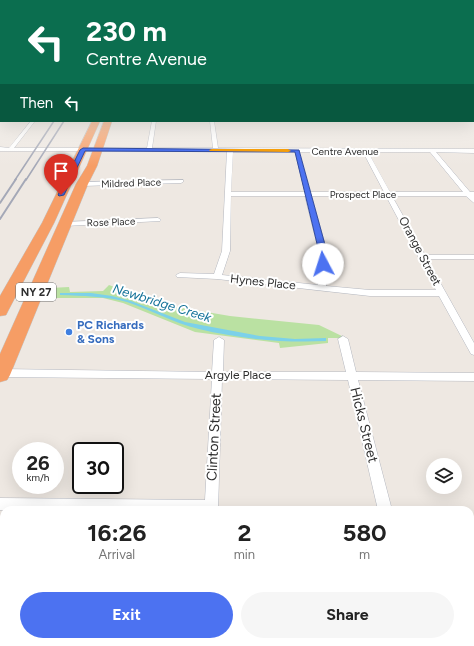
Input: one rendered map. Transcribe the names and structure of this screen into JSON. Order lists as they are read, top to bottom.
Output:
{
  "streets": {
    "highway": ["NY 27"],
    "street": [
      "Centre Avenue",
      "Mildred Place",
      "Prospect Place",
      "Rose Place",
      "Orange Street",
      "Hynes Place",
      "Argyle Place",
      "Hicks Street",
      "Clinton Street"
    ]
  },
  "crossings": [
    ["Centre Avenue", "Orange Street"],
    ["Centre Avenue", "NY 27"],
    ["Mildred Place", "NY 27"],
    ["Prospect Place", "Orange Street"],
    ["Rose Place", "NY 27"],
    ["Orange Street", "Hynes Place"],
    ["NY 27", "Argyle Place"],
    ["Argyle Place", "Hicks Street"],
    ["Argyle Place", "Clinton Street"]
  ],
  "water": ["Newbridge Creek"],
  "places": ["PC Richards & Sons"],
  "page": {
    "turn": ["230 m", "Centre Avenue"],
    "then": "Then",
    "speed": "26 km/h",
    "limit": "30",
    "eta": [
      "16:26",
      "Arrival",
      "2",
      "min",
      "580",
      "m"
    ],
    "buttons": ["Exit", "Share"]
  }
}
